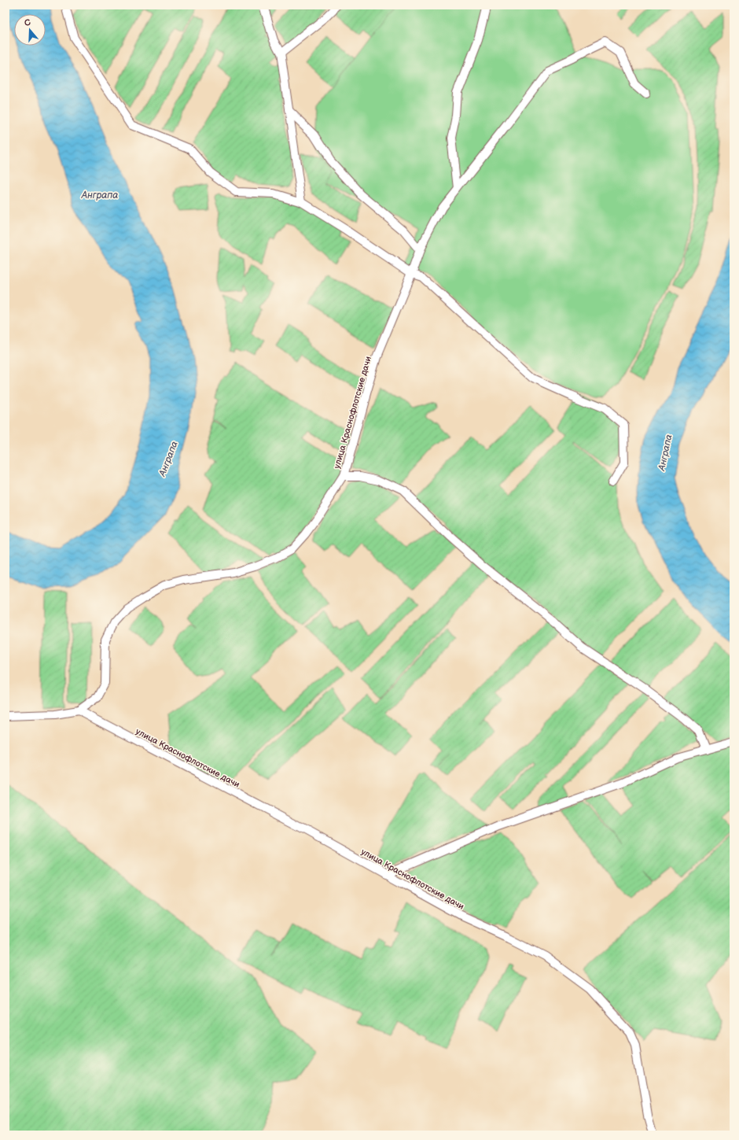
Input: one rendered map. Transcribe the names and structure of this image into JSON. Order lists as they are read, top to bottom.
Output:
{
  "streets": {
    "street": ["улица Краснофлотские дачи"]
  },
  "water": ["Анграпа"],
  "north": "top"
}
